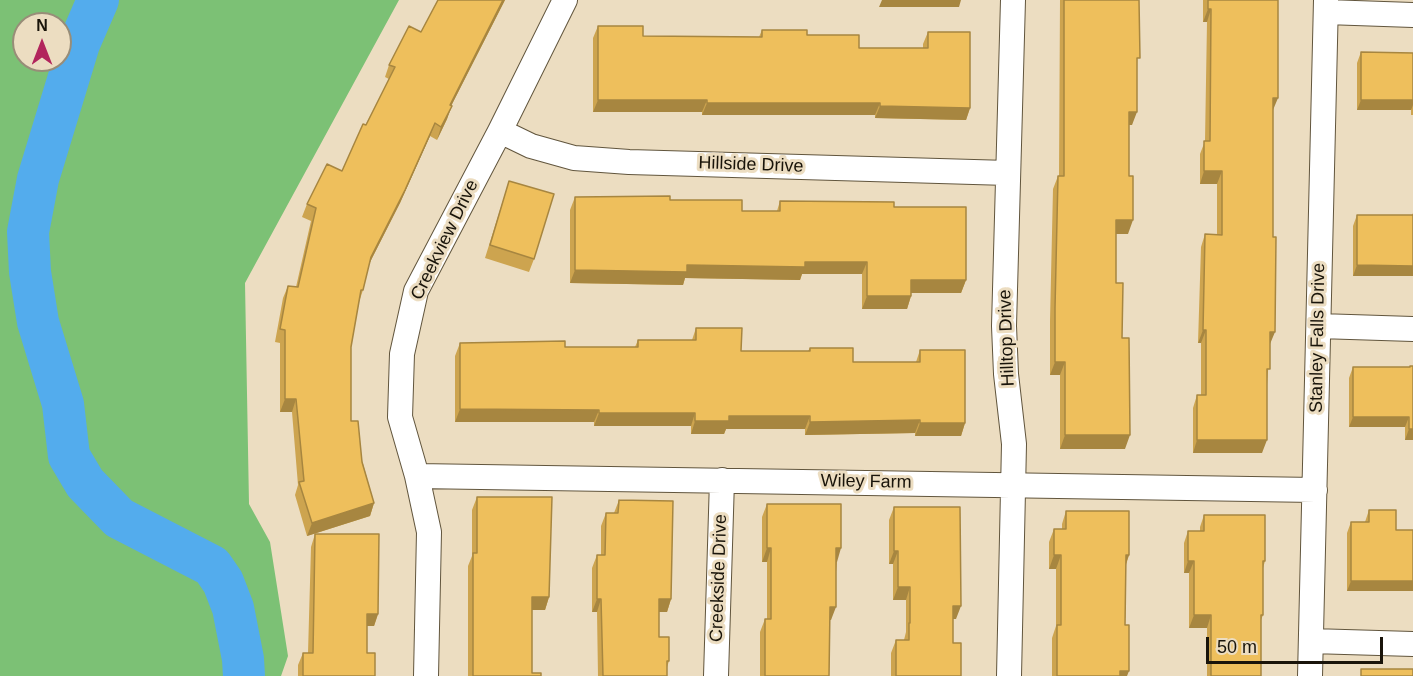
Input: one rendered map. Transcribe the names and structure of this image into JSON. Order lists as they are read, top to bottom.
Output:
{
  "streets": {
    "street": [
      "Hillside Drive",
      "Creekview Drive",
      "Hilltop Drive",
      "Stanley Falls Drive",
      "Wiley Farm",
      "Creekside Drive"
    ]
  },
  "crossings": [
    ["Hillside Drive", "Creekview Drive"],
    ["Hillside Drive", "Hilltop Drive"],
    ["Creekview Drive", "Wiley Farm"],
    ["Hilltop Drive", "Wiley Farm"],
    ["Stanley Falls Drive", "Wiley Farm"],
    ["Wiley Farm", "Creekside Drive"]
  ],
  "scale_bar": "50 m",
  "north": "top"
}
